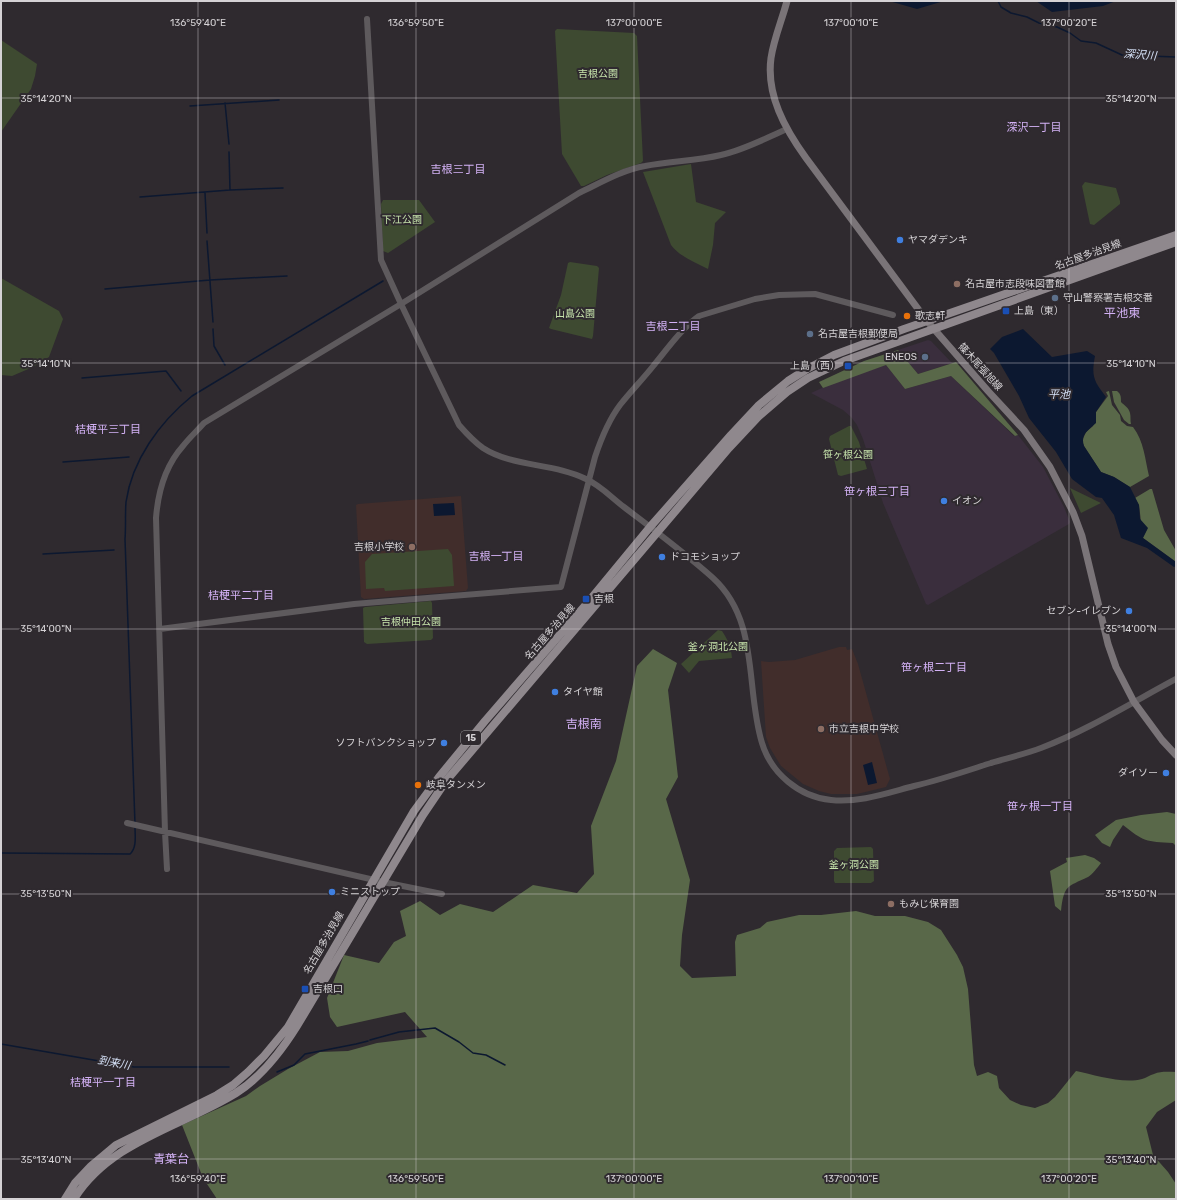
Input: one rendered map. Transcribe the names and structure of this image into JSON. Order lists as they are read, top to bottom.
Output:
{
  "streets": {
    "main road": ["名古屋多治見線", "篠木尾張旭線", "15"]
  },
  "crossings": [
    ["名古屋多治見線", "篠木尾張旭線"]
  ],
  "districts": [
    "深沢一丁目",
    "吉根三丁目",
    "平池東",
    "吉根二丁目",
    "桔梗平三丁目",
    "笹ヶ根三丁目",
    "吉根一丁目",
    "桔梗平二丁目",
    "笹ヶ根二丁目",
    "吉根南",
    "笹ヶ根一丁目",
    "桔梗平一丁目",
    "青葉台"
  ],
  "water": ["深沢川", "平池", "到来川"],
  "parks": [
    "吉根公園",
    "下江公園",
    "山島公園",
    "笹ヶ根公園",
    "吉根仲田公園",
    "釜ヶ洞北公園",
    "釜ヶ洞公園"
  ],
  "places": {
    "other": [
      "ヤマダデンキ",
      "名古屋市志段味図書館",
      "守山警察署吉根交番",
      "歌志軒",
      "名古屋吉根郵便局",
      "ENEOS",
      "イオン",
      "吉根小学校",
      "ドコモショップ",
      "セブン-イレブン",
      "タイヤ館",
      "市立吉根中学校",
      "ソフトバンクショップ",
      "ダイソー",
      "岐阜タンメン",
      "ミニストップ",
      "もみじ保育園"
    ],
    "transit": [
      "上島（東）",
      "上島（西）",
      "吉根",
      "吉根口"
    ]
  },
  "coordinates": [
    "136°59'40\"E",
    "136°59'50\"E",
    "137°00'00\"E",
    "137°00'10\"E",
    "137°00'20\"E",
    "35°14'20\"N",
    "35°14'10\"N",
    "35°14'00\"N",
    "35°13'50\"N",
    "35°13'40\"N"
  ]
}
